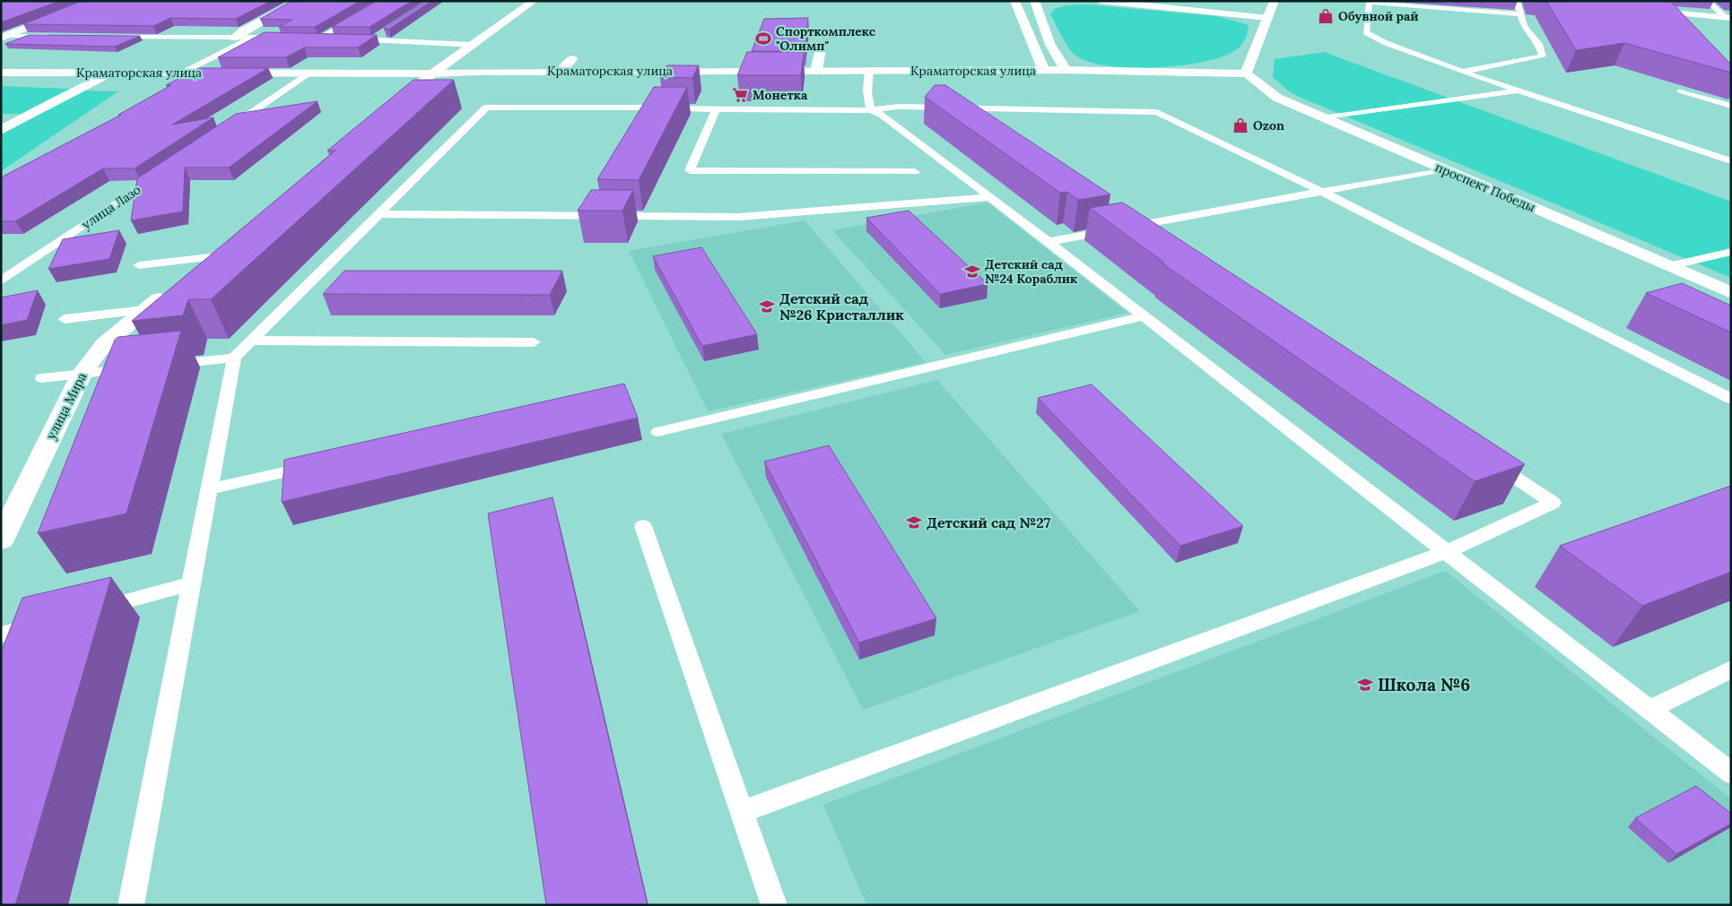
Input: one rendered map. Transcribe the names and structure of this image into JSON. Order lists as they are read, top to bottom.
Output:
{
  "streets": {
    "street": ["Краматорская улица", "проспект Победы", "улица Мира"],
    "lane": ["улица Лазо"]
  },
  "crossings": [
    ["Краматорская улица", "проспект Победы"]
  ],
  "places": {
    "shop": ["Обувной рай", "Ozon"],
    "sports": ["Спорткомплекс \"Олимп\""],
    "supermarket": ["Монетка"],
    "school or university": [
      "Детский сад №24 Кораблик",
      "Детский сад №26 Кристаллик",
      "Детский сад №27",
      "Школа №6"
    ]
  }
}
